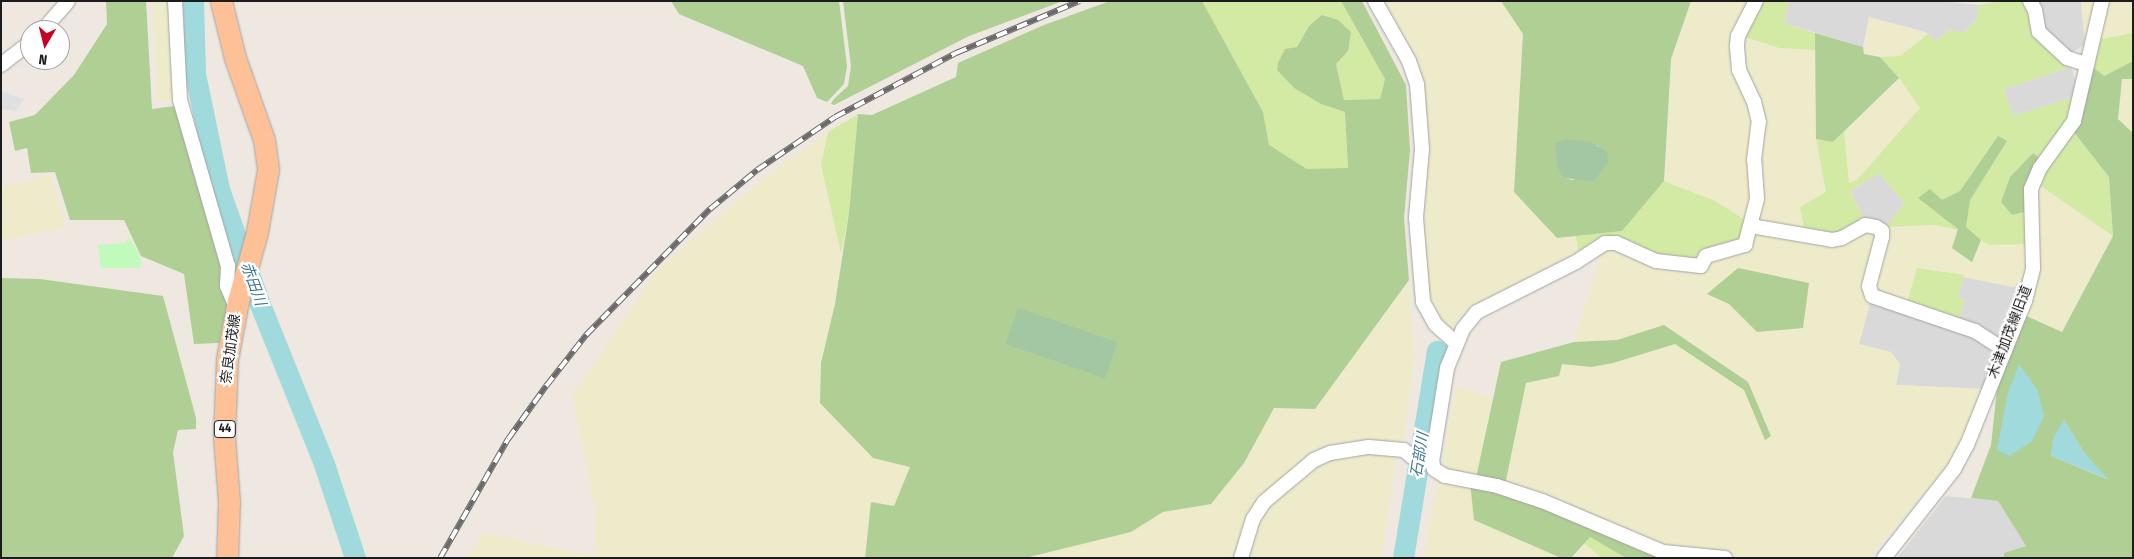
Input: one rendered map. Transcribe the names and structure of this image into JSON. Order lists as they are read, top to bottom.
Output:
{
  "streets": {
    "main road": ["奈良加茂線", "44"],
    "street": ["木津加茂線旧道"]
  },
  "water": ["赤田川", "石部川"],
  "north": "bottom"
}
